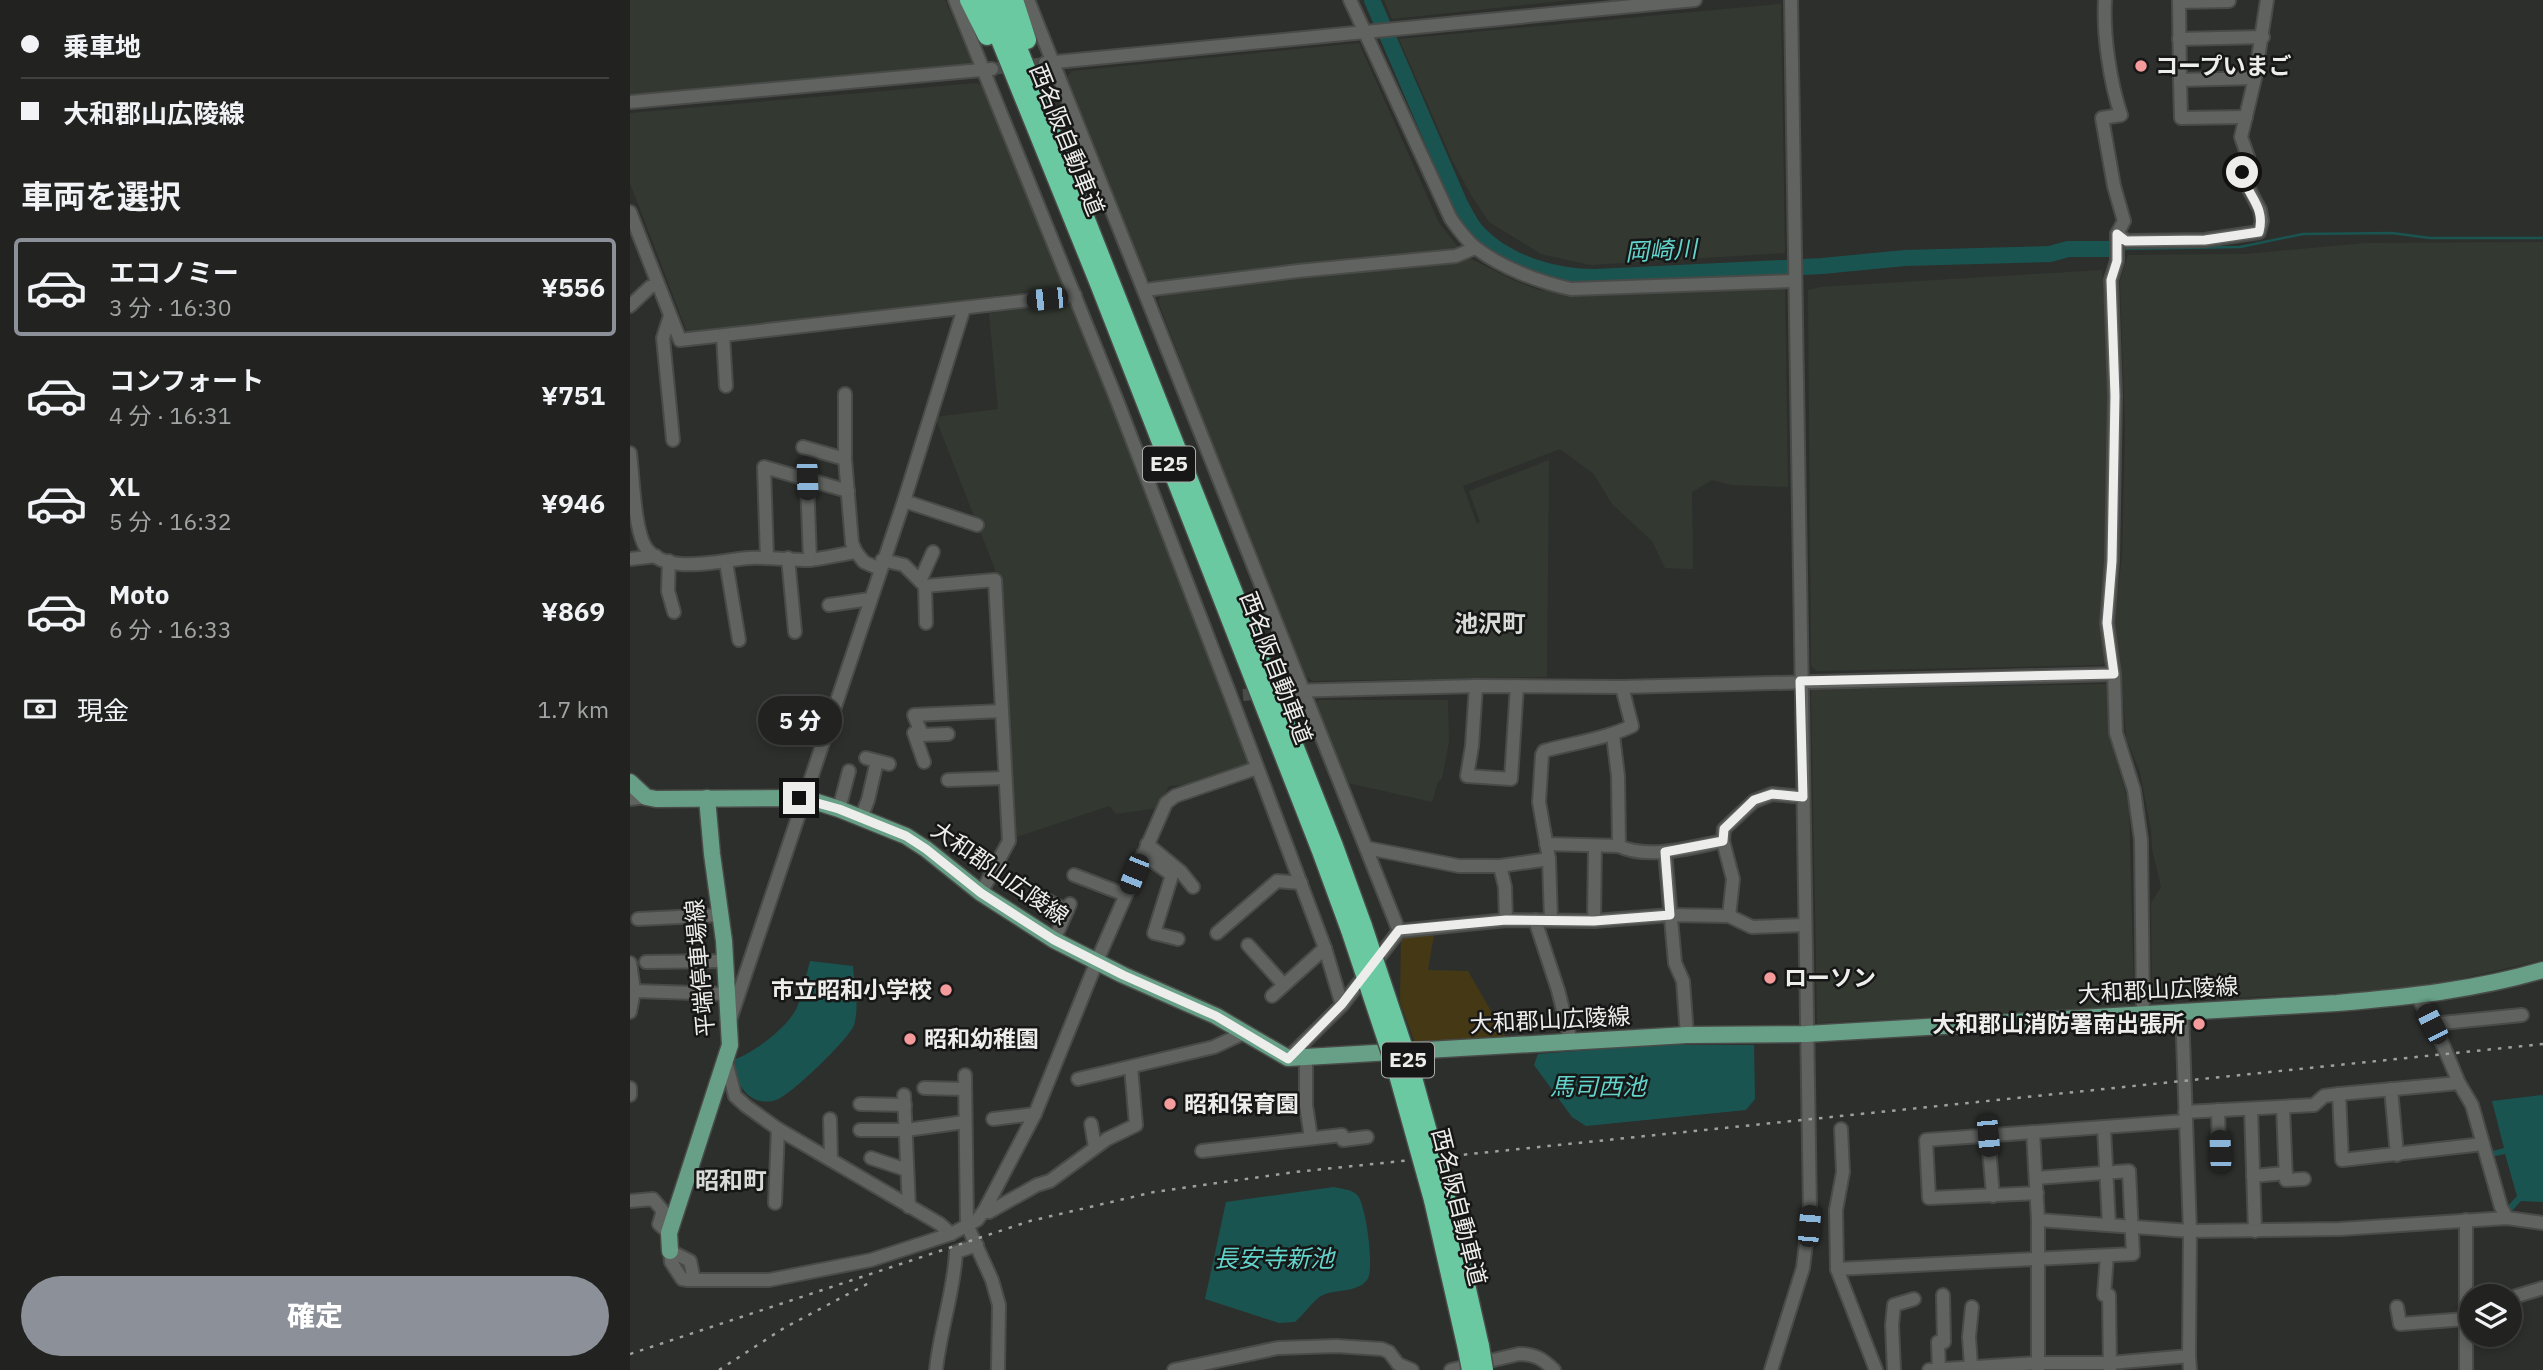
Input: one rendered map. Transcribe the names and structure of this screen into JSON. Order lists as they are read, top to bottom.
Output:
{
  "streets": {
    "highway": ["西名阪自動車道", "E25"],
    "main road": ["大和郡山広陵線", "平端停車場線"]
  },
  "crossings": [
    ["大和郡山広陵線", "平端停車場線"]
  ],
  "districts": ["池沢町", "昭和町"],
  "water": ["岡崎川", "馬司西池", "長安寺新池"],
  "places": [
    "コープいまご",
    "ローソン",
    "市立昭和小学校",
    "大和郡山消防署南出張所",
    "昭和幼稚園",
    "昭和保育園"
  ],
  "page": {
    "banner": ["乗車地", "大和郡山広陵線"],
    "heading": "車両を選択",
    "list": [
      {
        "name": "エコノミー",
        "note": "3 分 · 16:30",
        "value": "¥556"
      },
      {
        "name": "コンフォート",
        "note": "4 分 · 16:31",
        "value": "¥751"
      },
      {
        "name": "XL",
        "note": "5 分 · 16:32",
        "value": "¥946"
      },
      {
        "name": "Moto",
        "note": "6 分 · 16:33",
        "value": "¥869"
      }
    ],
    "pay": ["現金", "1.7 km"],
    "bubble": "5 分",
    "buttons": "確定"
  }
}
